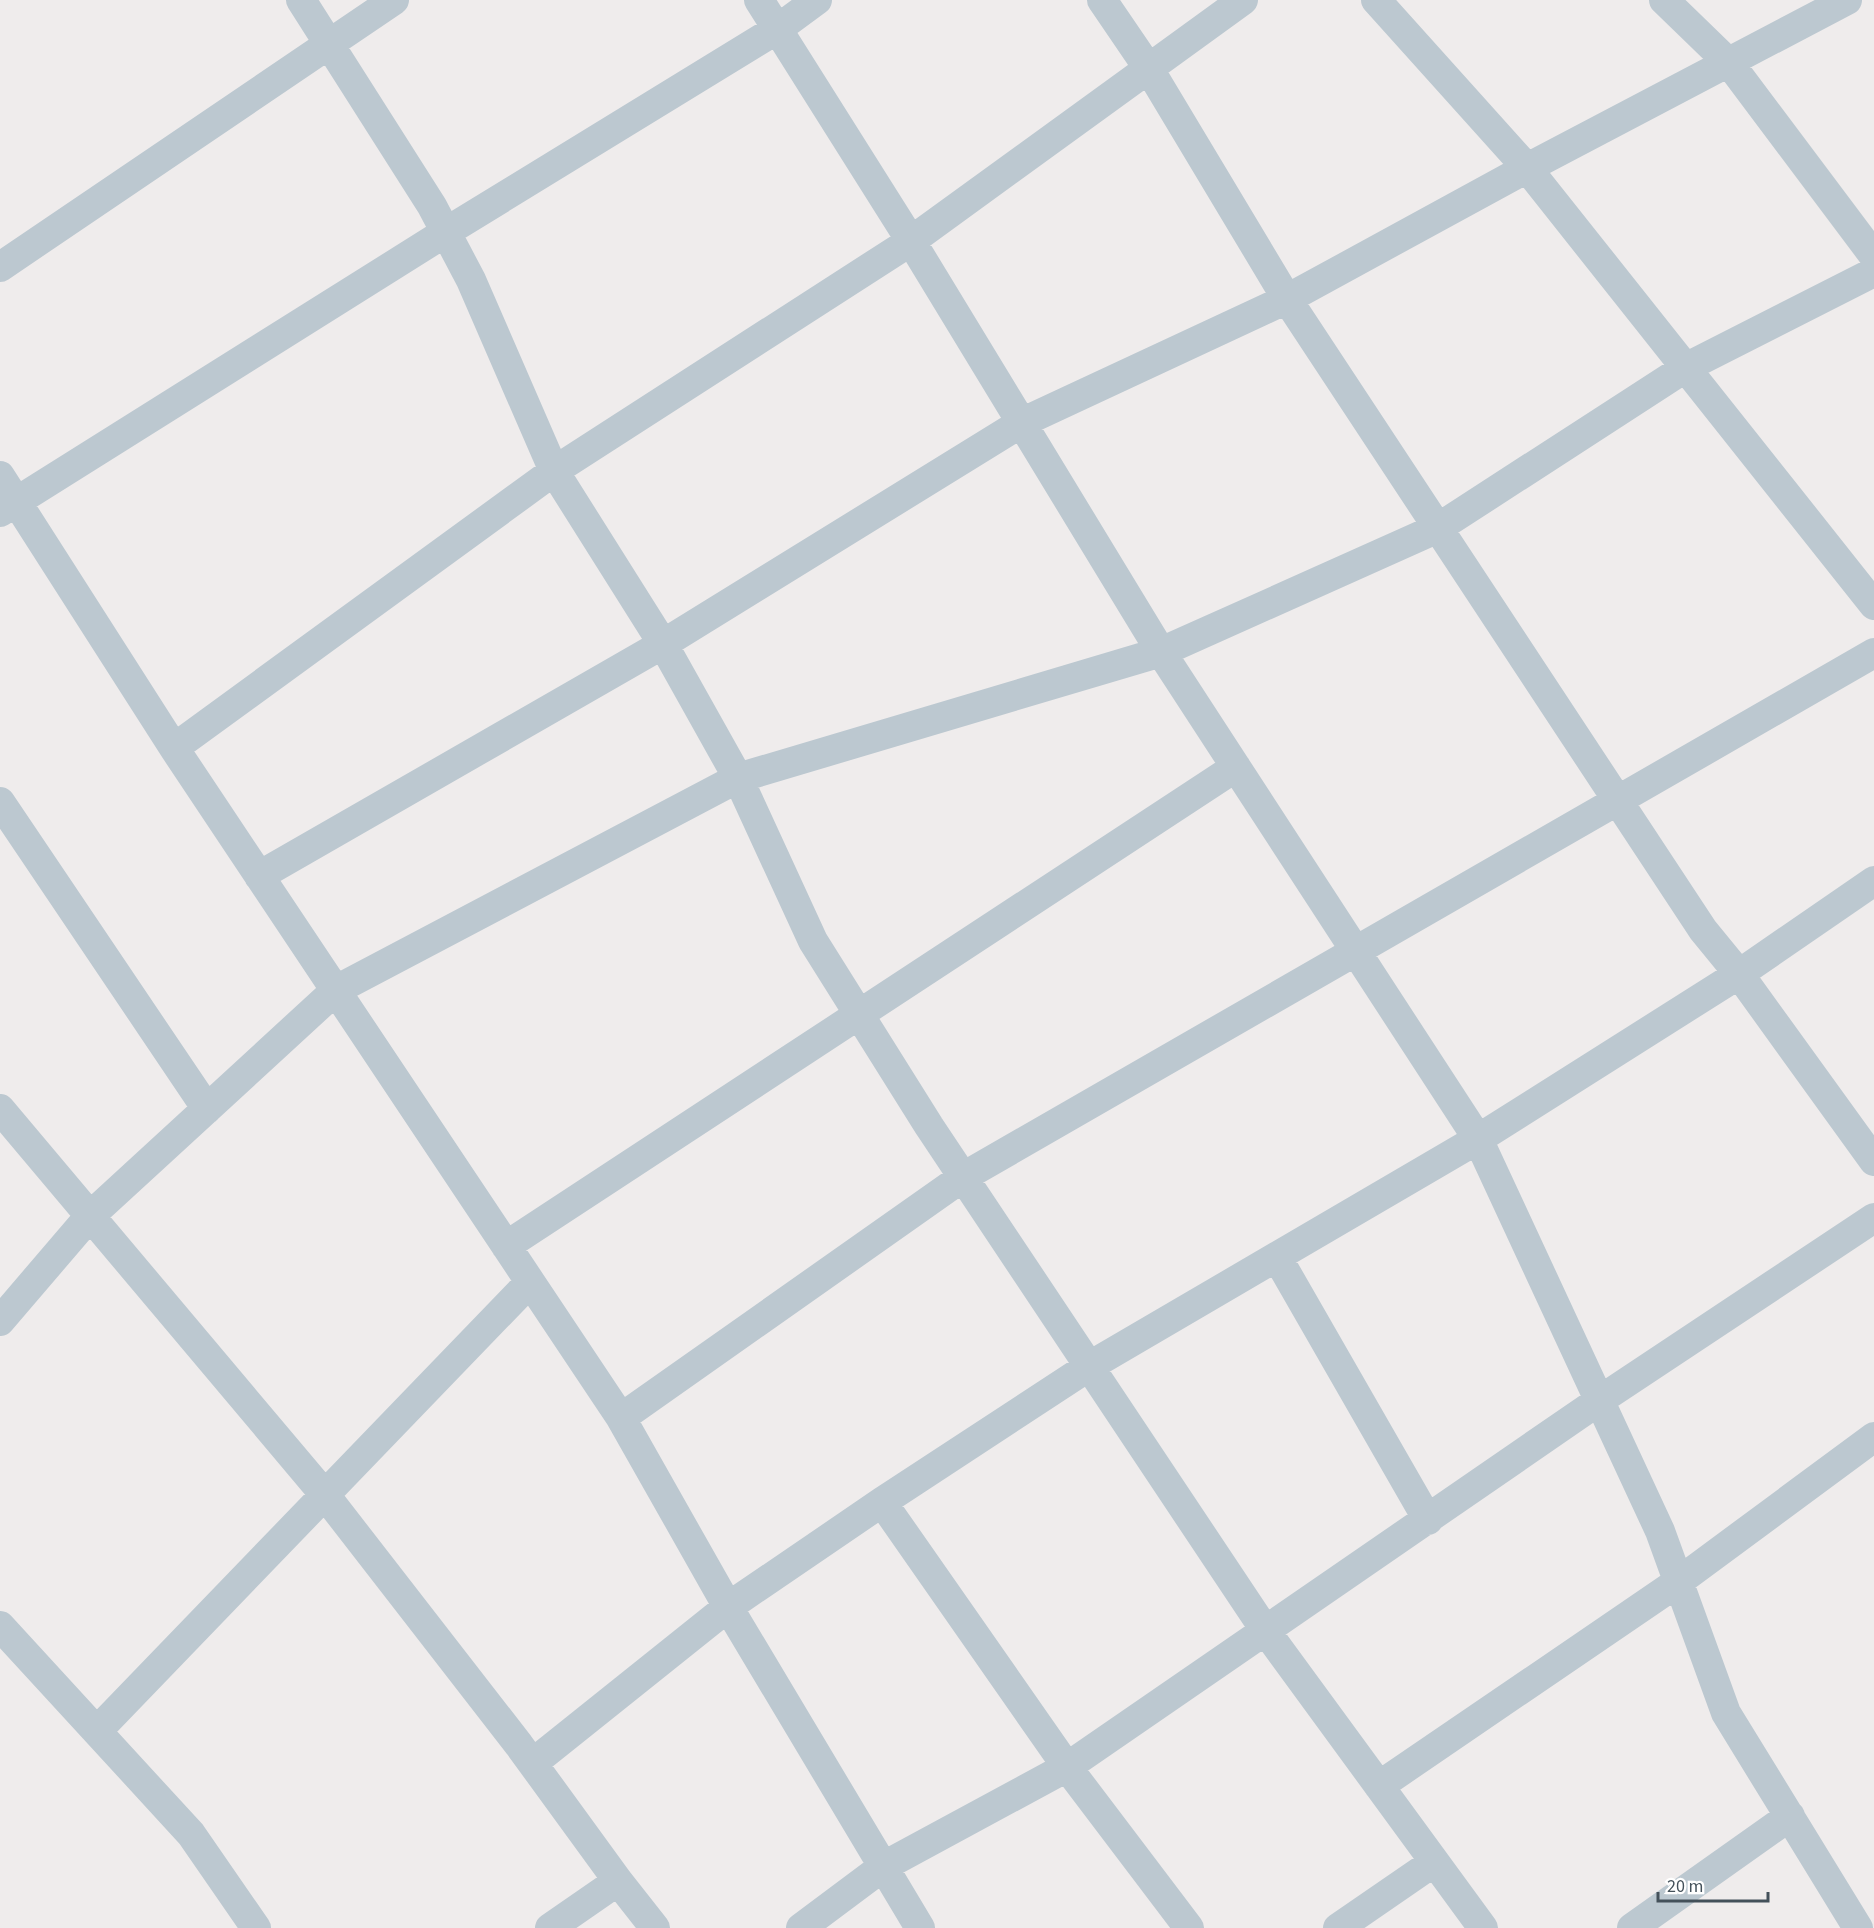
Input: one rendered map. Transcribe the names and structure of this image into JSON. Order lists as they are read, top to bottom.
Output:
{
  "scale_bar": "20 m"
}
